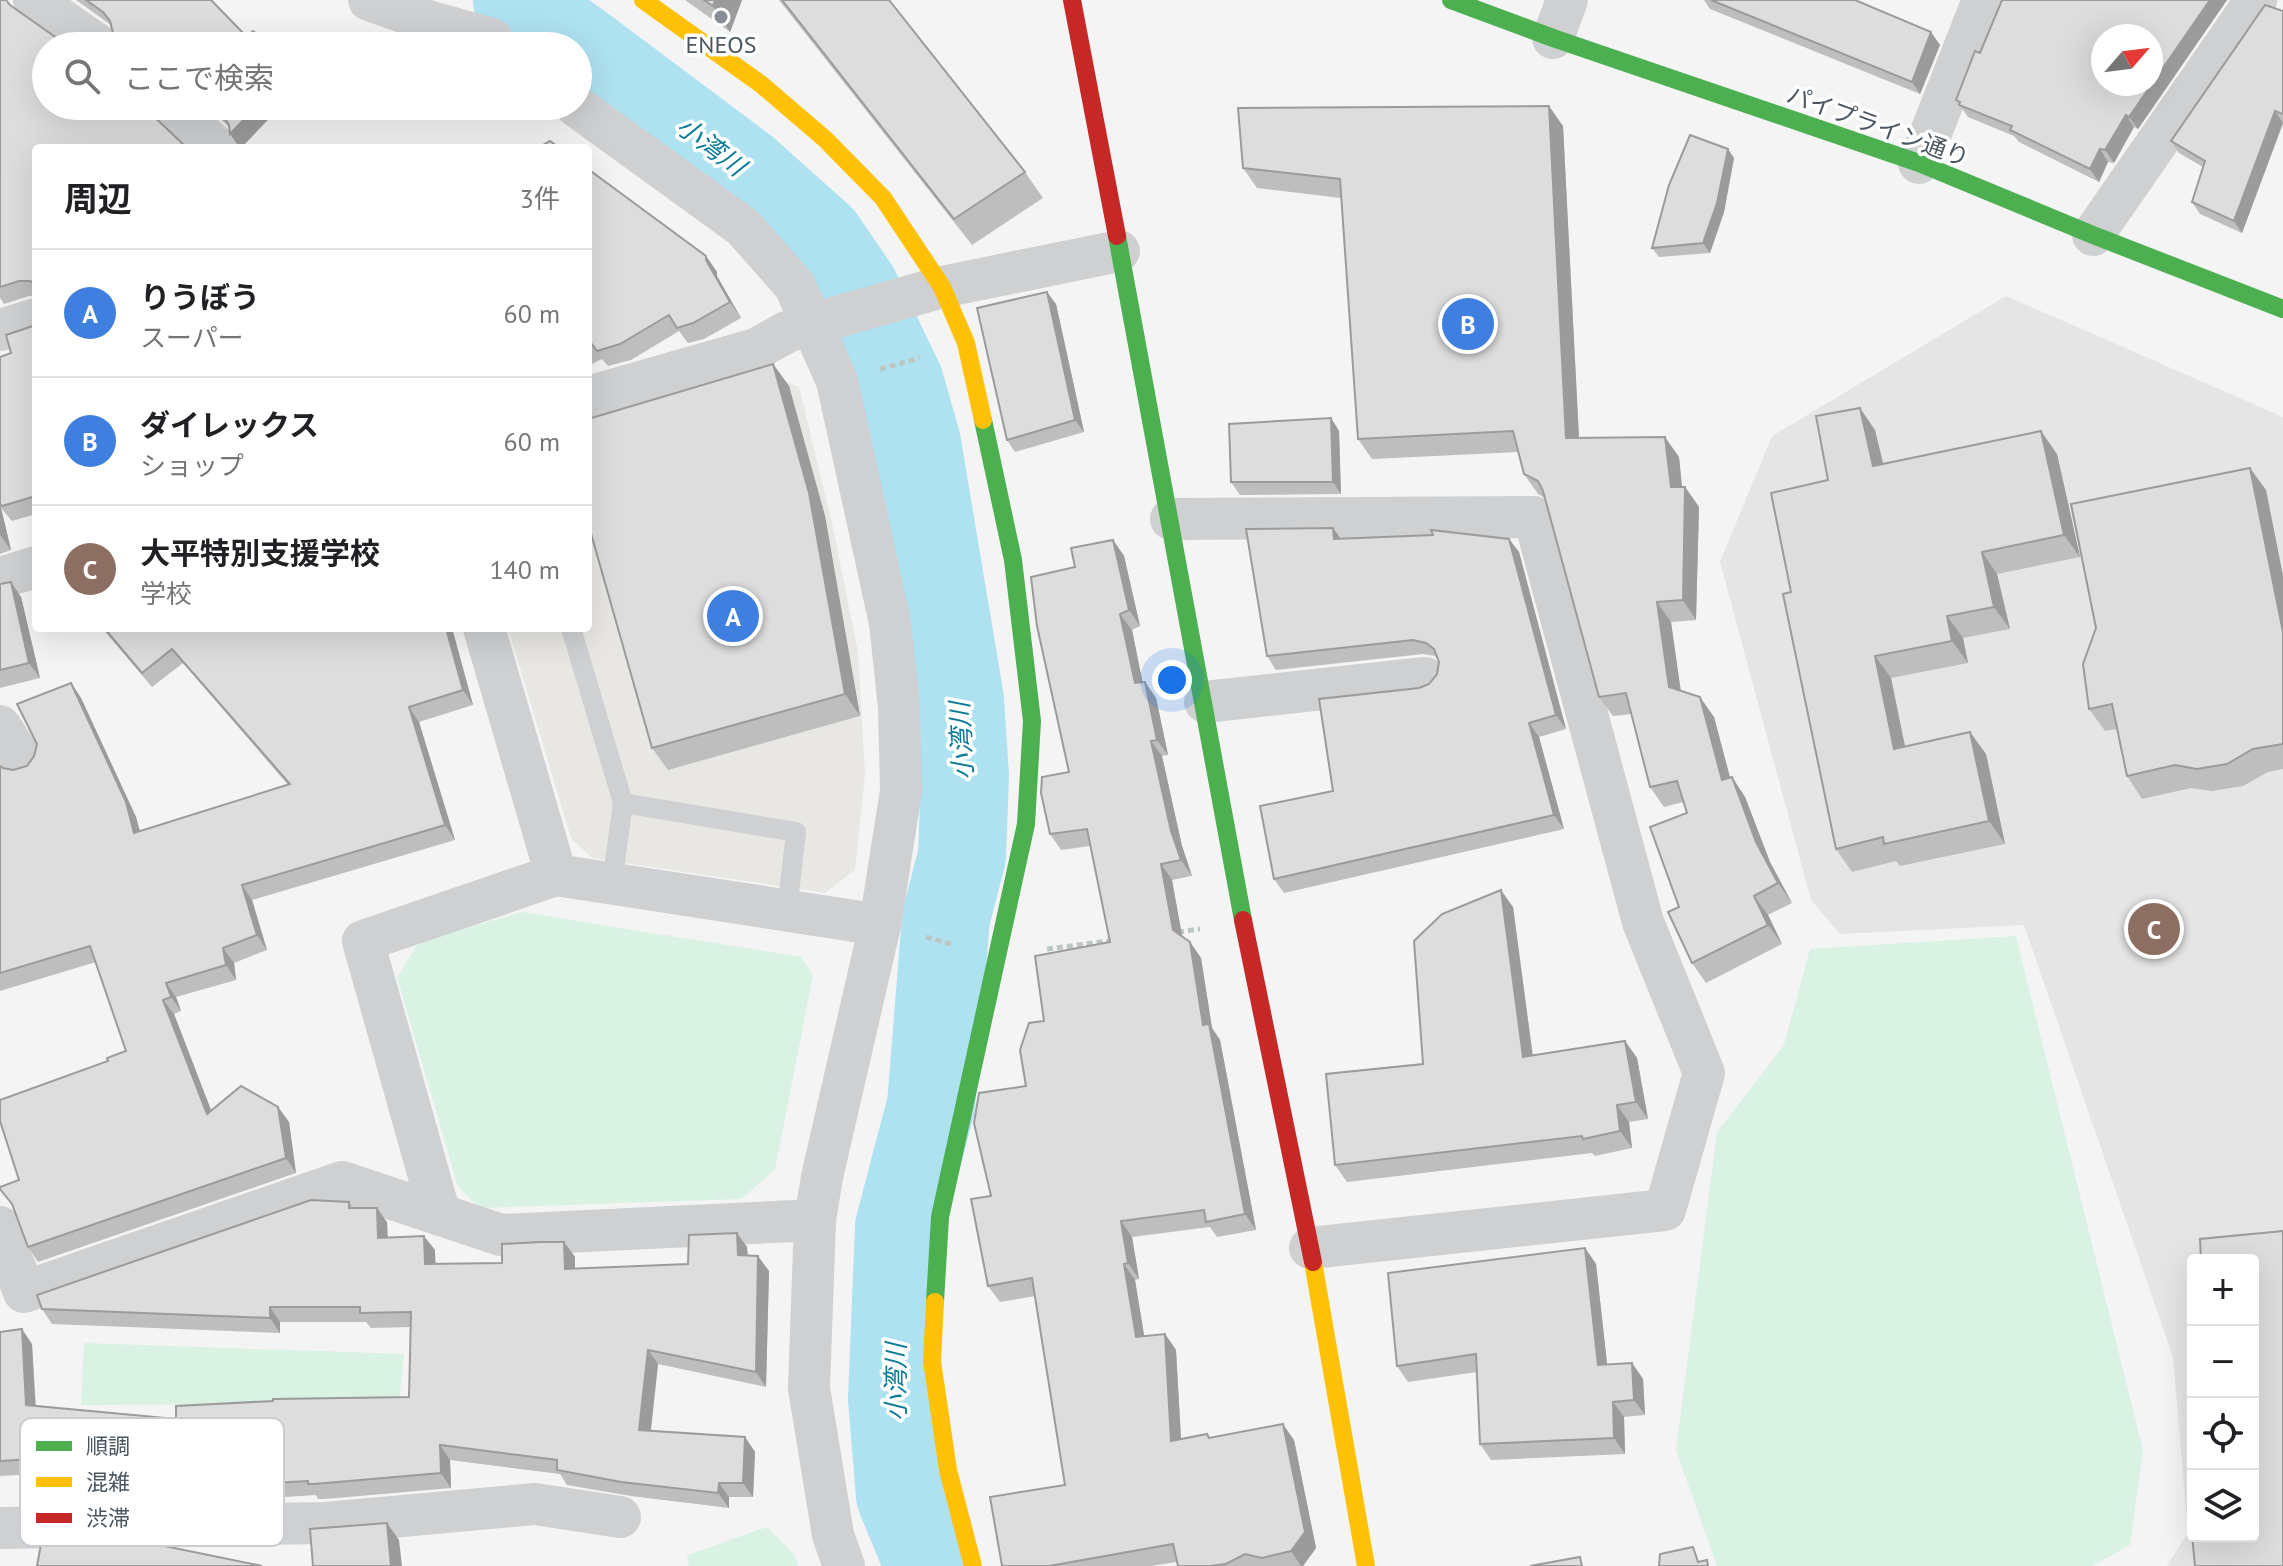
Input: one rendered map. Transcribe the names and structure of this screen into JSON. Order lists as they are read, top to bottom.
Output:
{
  "streets": {
    "street": ["パイプライン通り"]
  },
  "water": ["小湾川"],
  "places": ["ENEOS"],
  "legend": ["順調", "混雑", "渋滞"],
  "north": "top right",
  "page": {
    "search": "ここで検索",
    "heading": ["周辺", "3件"],
    "list": [
      {
        "mark": "A",
        "name": "りうぼう",
        "note": "スーパー",
        "value": "60 m"
      },
      {
        "mark": "B",
        "name": "ダイレックス",
        "note": "ショップ",
        "value": "60 m"
      },
      {
        "mark": "C",
        "name": "大平特別支援学校",
        "note": "学校",
        "value": "140 m"
      }
    ],
    "pins": ["B", "A", "C"],
    "map_buttons": ["+", "−"]
  }
}
